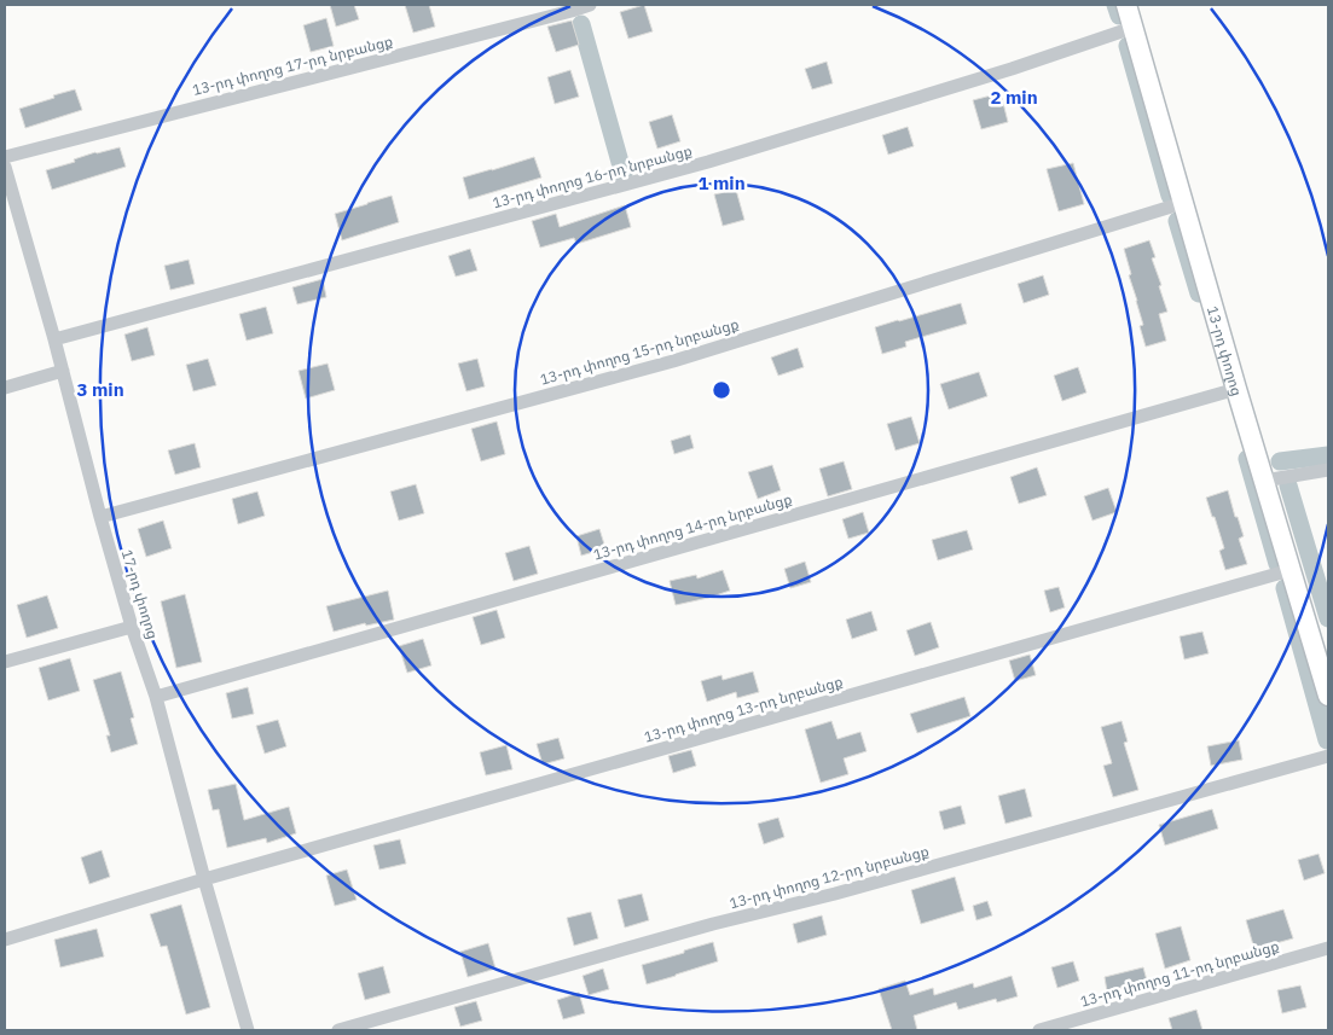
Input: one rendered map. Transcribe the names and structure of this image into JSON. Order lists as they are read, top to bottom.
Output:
{
  "streets": {
    "street": [
      "13-րդ փողոց 17-րդ նրբանցք",
      "13-րդ փողոց 16-րդ նրբանցք",
      "13-րդ փողոց",
      "13-րդ փողոց 15-րդ նրբանցք",
      "13-րդ փողոց 14-րդ նրբանցք",
      "17-րդ փողոց",
      "13-րդ փողոց 13-րդ նրբանցք",
      "13-րդ փողոց 12-րդ նրբանցք",
      "13-րդ փողոց 11-րդ նրբանցք"
    ]
  },
  "crossings": [
    ["13-րդ փողոց 16-րդ նրբանցք", "13-րդ փողոց"],
    ["13-րդ փողոց 16-րդ նրբանցք", "17-րդ փողոց"],
    ["13-րդ փողոց", "13-րդ փողոց 15-րդ նրբանցք"],
    ["13-րդ փողոց", "13-րդ փողոց 14-րդ նրբանցք"],
    ["13-րդ փողոց", "13-րդ փողոց 13-րդ նրբանցք"],
    ["13-րդ փողոց 15-րդ նրբանցք", "17-րդ փողոց"],
    ["13-րդ փողոց 14-րդ նրբանցք", "17-րդ փողոց"],
    ["17-րդ փողոց", "13-րդ փողոց 13-րդ նրբանցք"]
  ],
  "rings": ["2 min", "1 min", "3 min"]
}
